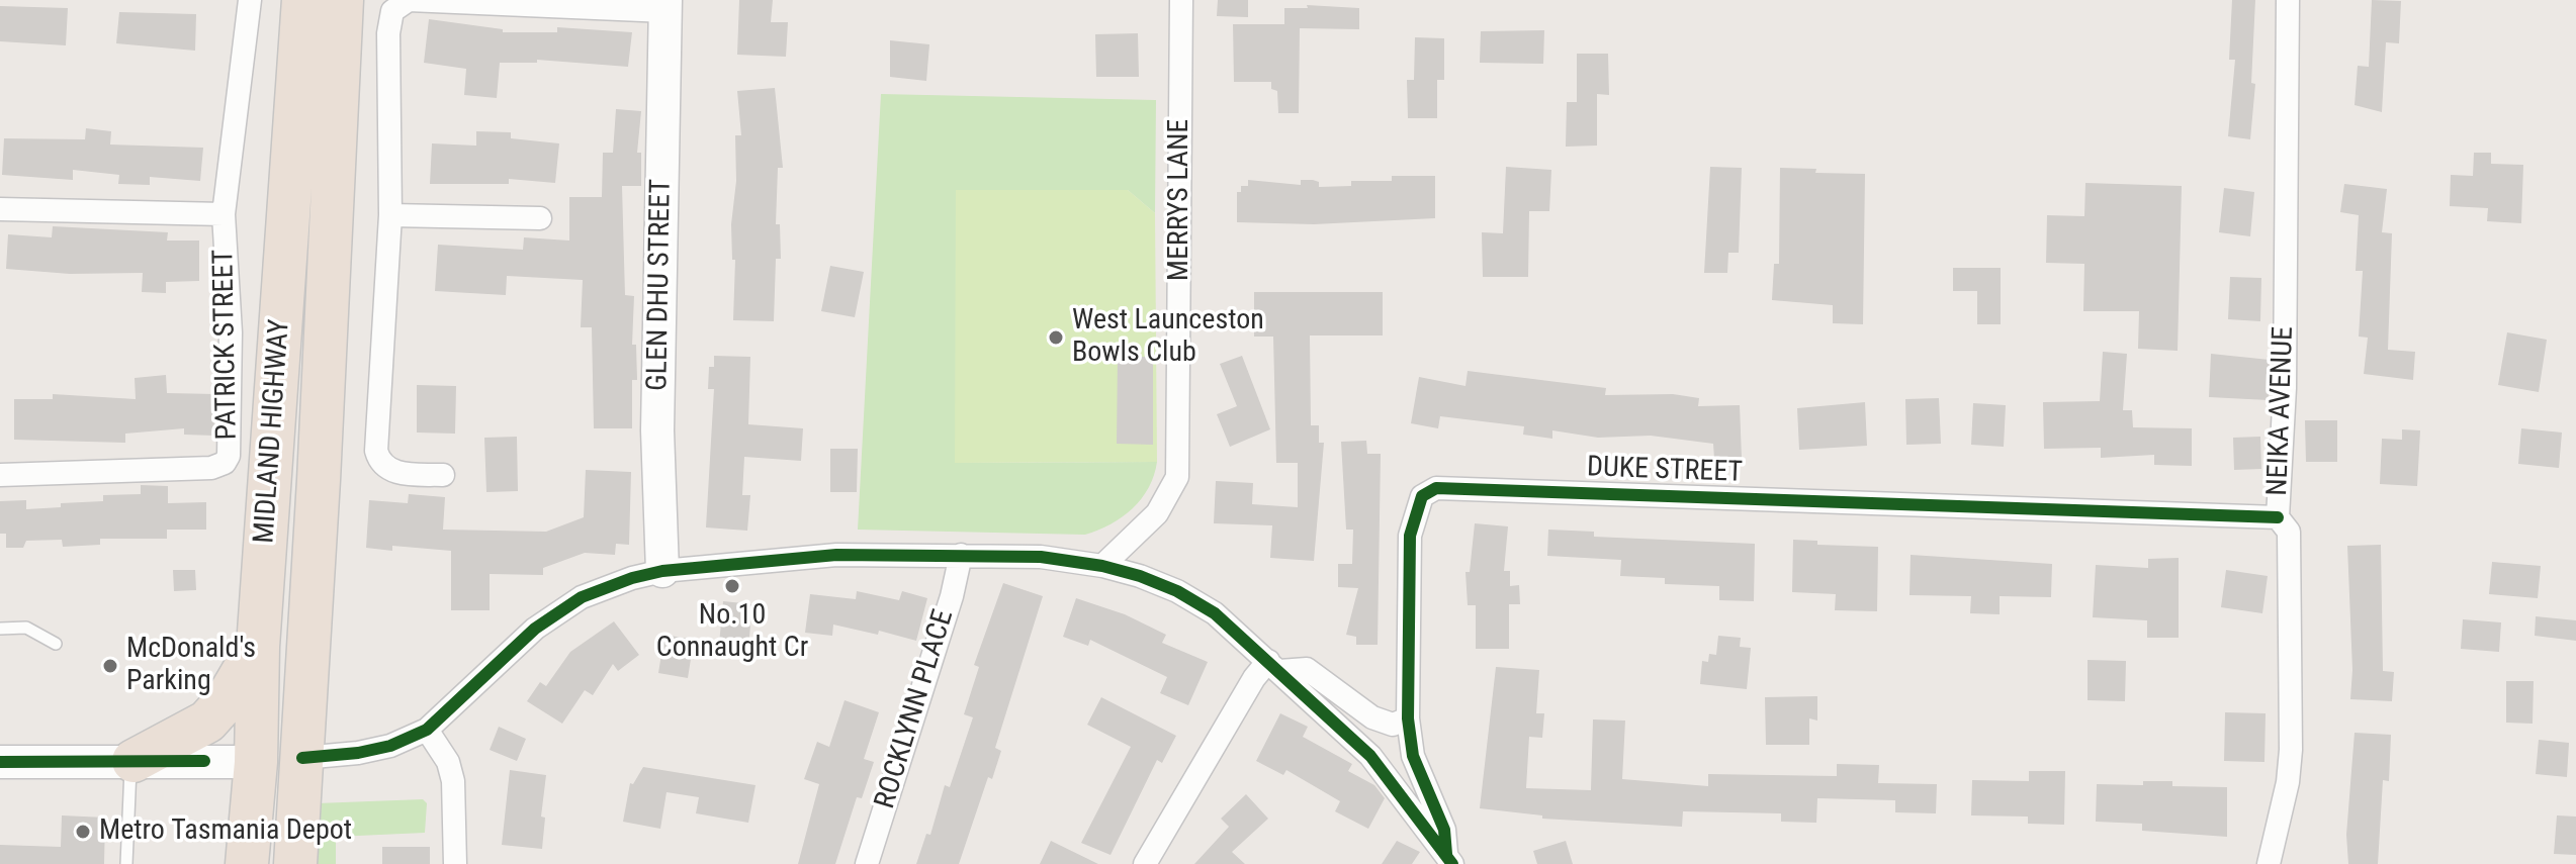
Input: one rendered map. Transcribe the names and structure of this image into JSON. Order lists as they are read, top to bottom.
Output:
{
  "streets": {
    "highway": ["MIDLAND HIGHWAY"],
    "street": [
      "MERRYS LANE",
      "GLEN DHU STREET",
      "PATRICK STREET",
      "NEIKA AVENUE",
      "DUKE STREET",
      "ROCKLYNN PLACE"
    ]
  },
  "crossings": [
    ["NEIKA AVENUE", "DUKE STREET"]
  ],
  "places": [
    "West Launceston Bowls Club",
    "No.10 Connaught Cr",
    "McDonald's Parking",
    "Metro Tasmania Depot"
  ]
}
